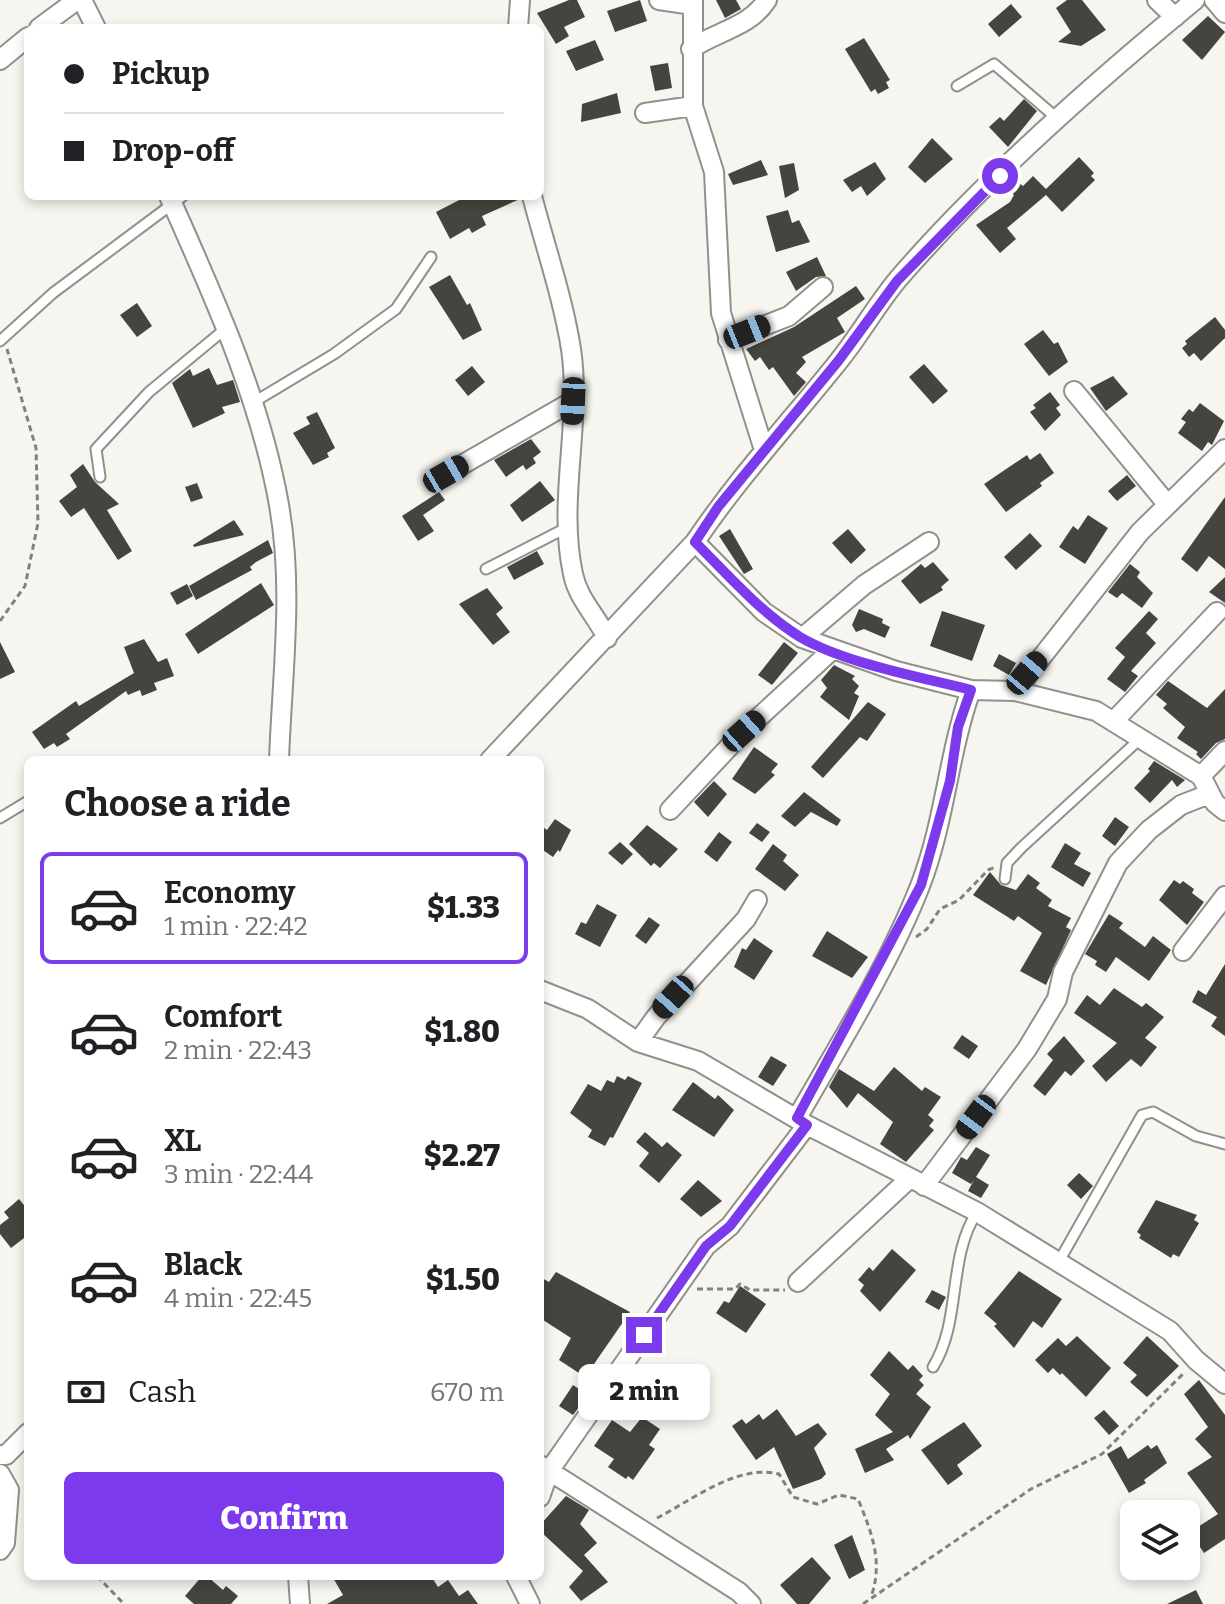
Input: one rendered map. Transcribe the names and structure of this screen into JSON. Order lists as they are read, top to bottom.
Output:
{
  "page": {
    "banner": ["Pickup", "Drop-off"],
    "heading": "Choose a ride",
    "list": [
      {
        "name": "Economy",
        "note": "1 min · 22:42",
        "value": "$1.33"
      },
      {
        "name": "Comfort",
        "note": "2 min · 22:43",
        "value": "$1.80"
      },
      {
        "name": "XL",
        "note": "3 min · 22:44",
        "value": "$2.27"
      },
      {
        "name": "Black",
        "note": "4 min · 22:45",
        "value": "$1.50"
      }
    ],
    "pay": ["Cash", "670 m"],
    "bubble": "2 min",
    "buttons": "Confirm"
  }
}
